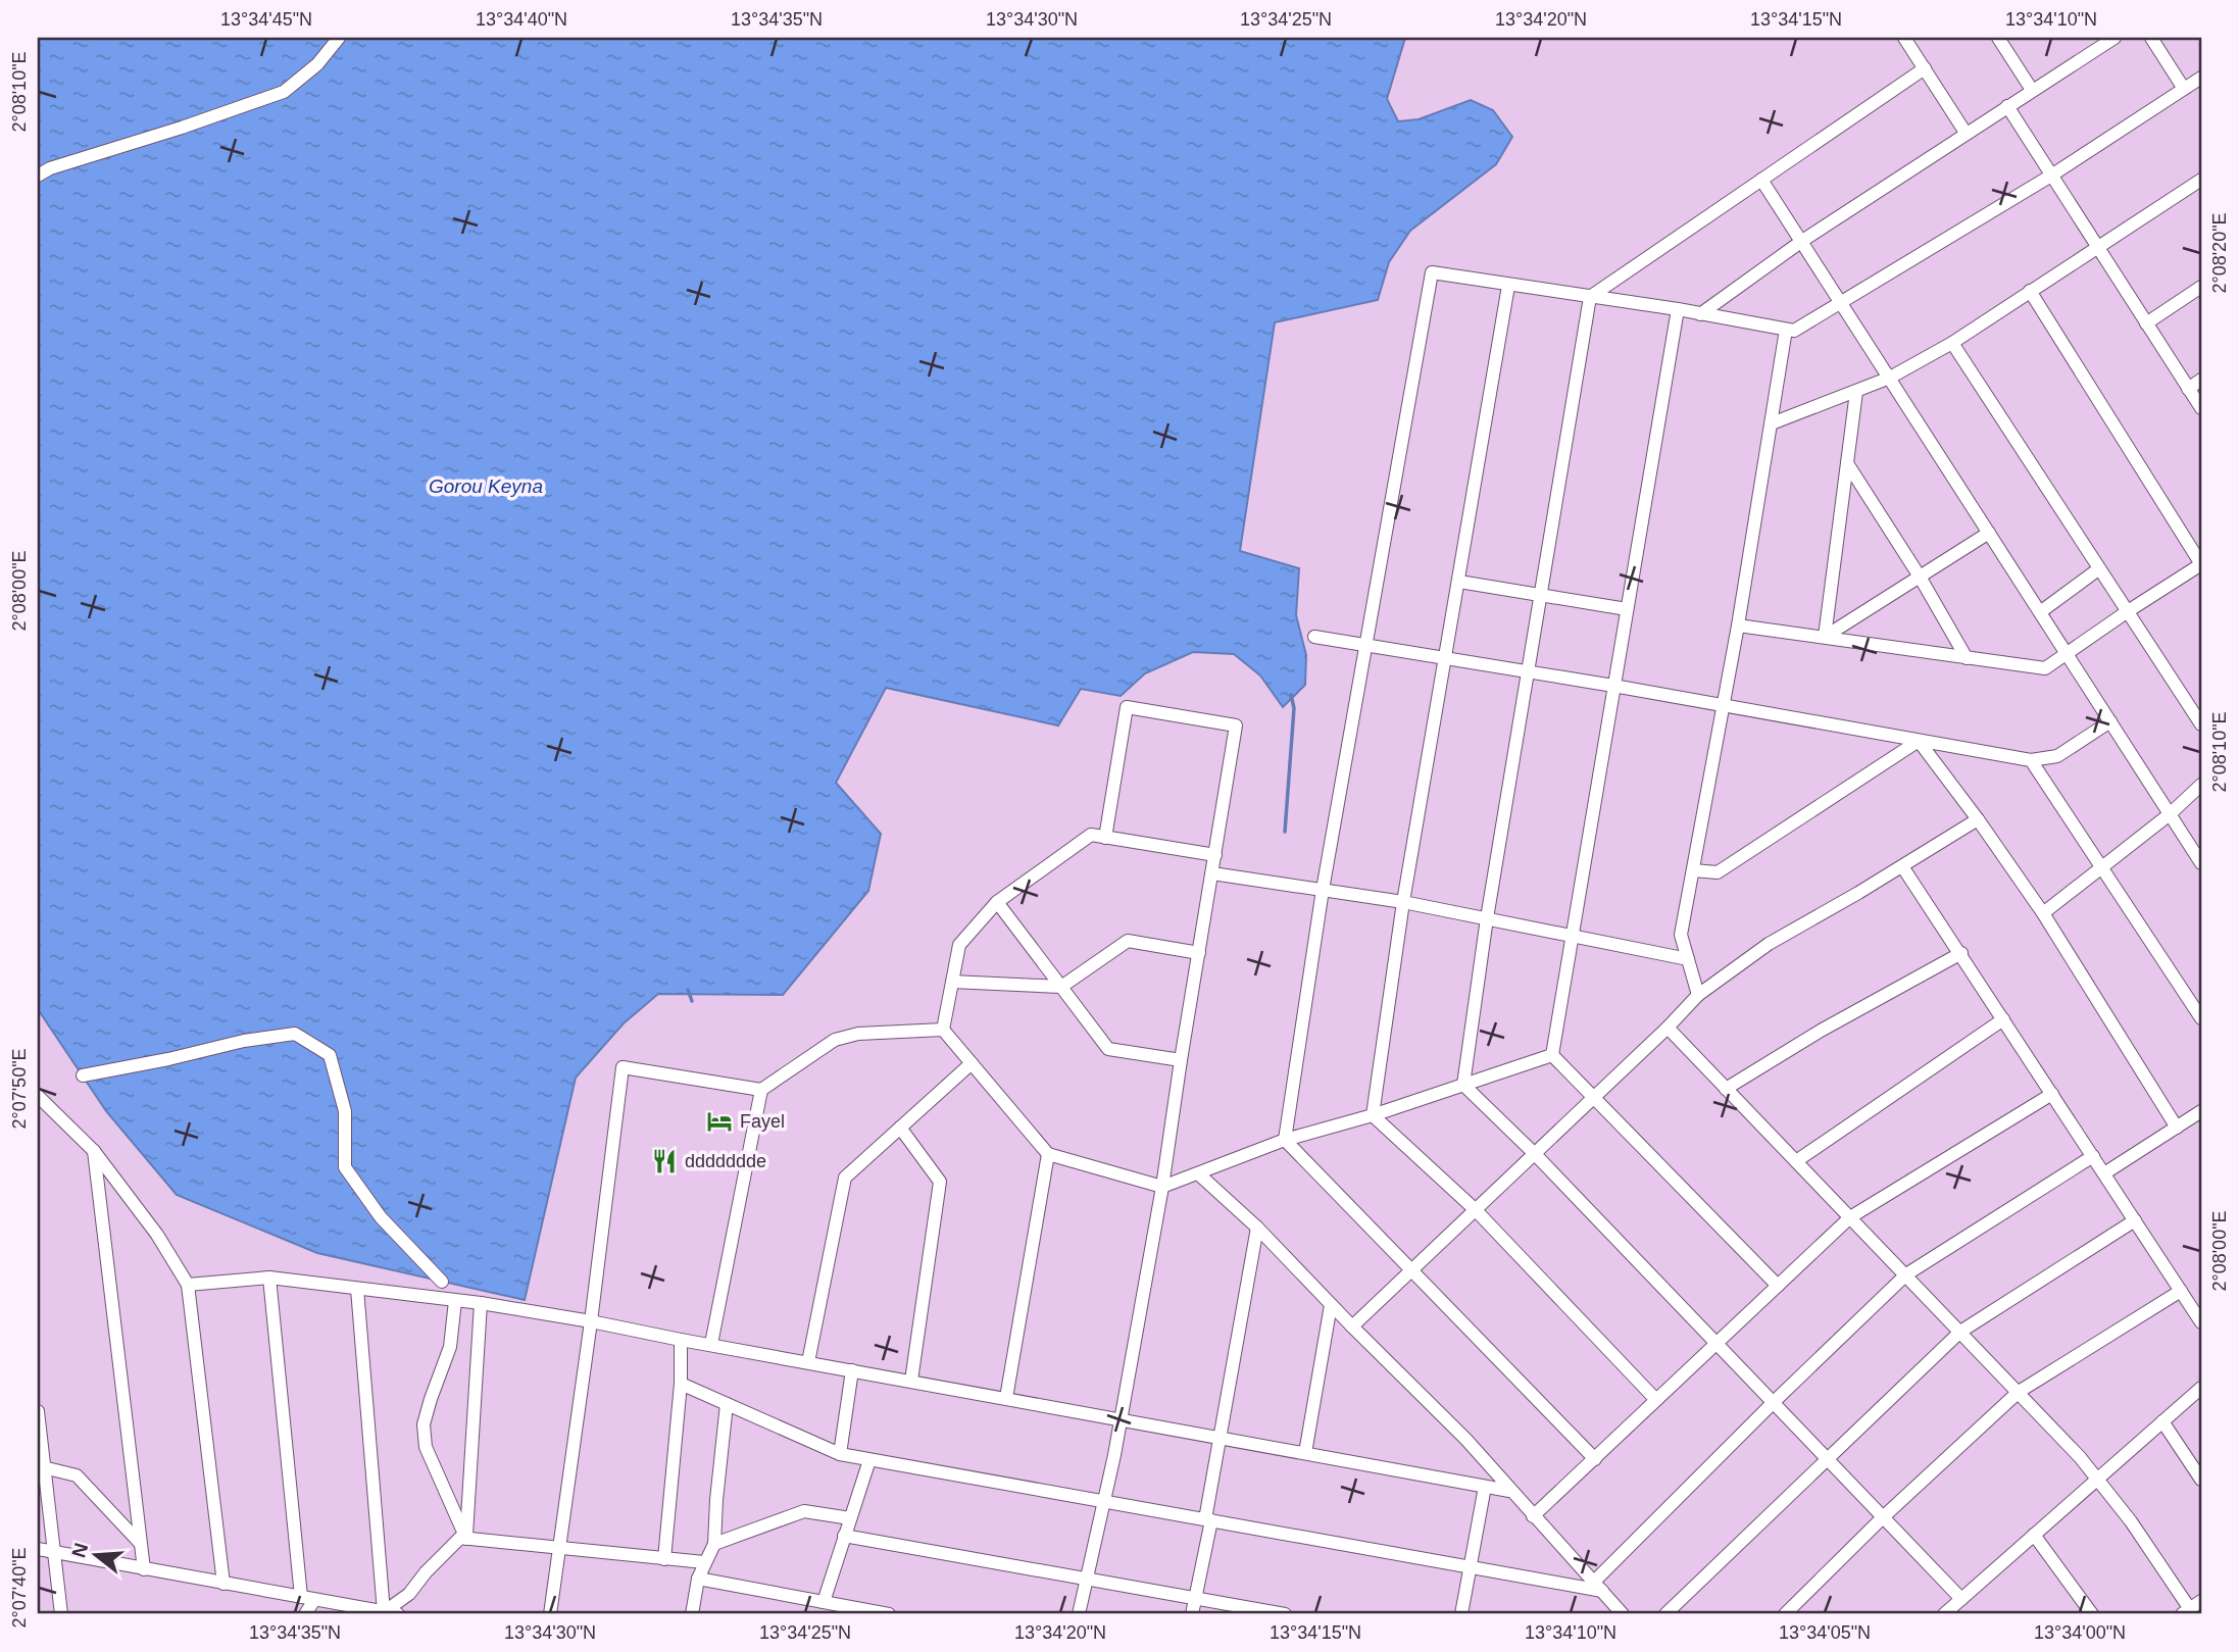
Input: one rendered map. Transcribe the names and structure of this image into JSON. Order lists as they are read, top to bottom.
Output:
{
  "water": ["Gorou Keyna"],
  "places": {
    "hotel": ["Fayel"],
    "restaurant": ["ddddddde"]
  },
  "north": "left",
  "coordinates": [
    "13°34'45\"N",
    "13°34'40\"N",
    "13°34'35\"N",
    "13°34'30\"N",
    "13°34'25\"N",
    "13°34'20\"N",
    "13°34'15\"N",
    "13°34'10\"N",
    "2°08'10\"E",
    "2°08'20\"E",
    "2°08'00\"E",
    "2°07'50\"E",
    "2°07'40\"E",
    "13°34'05\"N",
    "13°34'00\"N"
  ]
}
